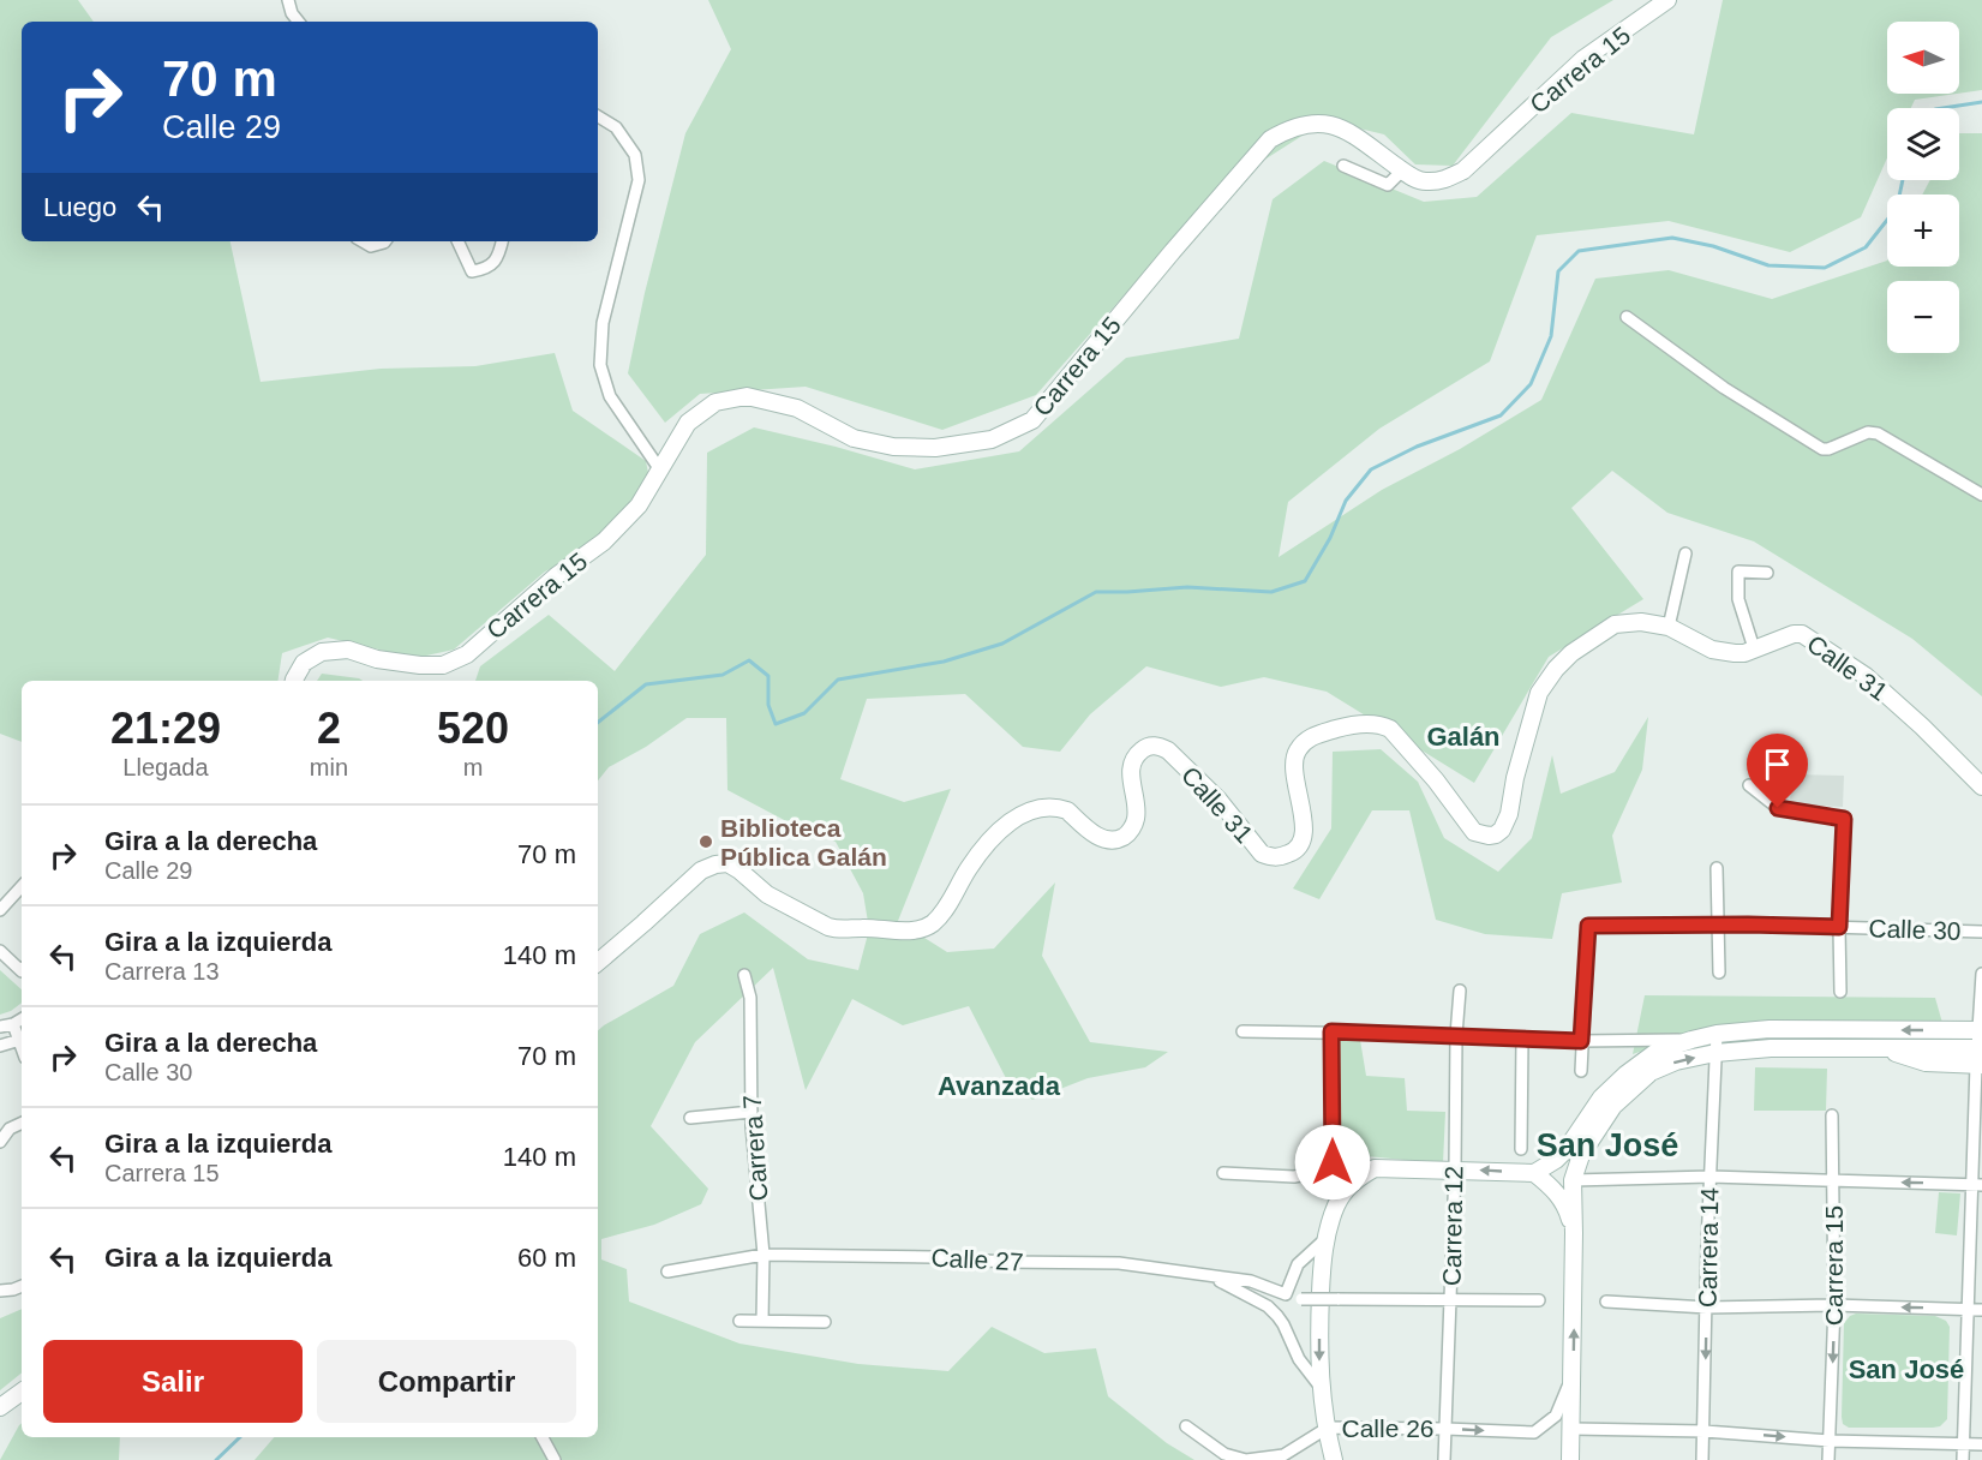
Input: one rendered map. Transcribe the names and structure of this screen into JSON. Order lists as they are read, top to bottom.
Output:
{
  "streets": {
    "main road": ["Carrera 15", "Calle 31"],
    "street": [
      "Calle 30",
      "Carrera 7",
      "Carrera 12",
      "Carrera 14",
      "Calle 27",
      "Calle 26"
    ]
  },
  "crossings": [
    ["Carrera 7", "Calle 27"],
    ["Carrera 12", "Calle 26"]
  ],
  "districts": [
    "Galán",
    "Avanzada",
    "San José",
    "San José"
  ],
  "places": ["Biblioteca Pública Galán"],
  "north": "left",
  "page": {
    "map_buttons": ["+", "−"],
    "turn": ["70 m", "Calle 29"],
    "then": "Luego",
    "eta": [
      "21:29",
      "Llegada",
      "2",
      "min",
      "520",
      "m"
    ],
    "list": [
      {
        "name": "Gira a la derecha",
        "note": "Calle 29",
        "value": "70 m"
      },
      {
        "name": "Gira a la izquierda",
        "note": "Carrera 13",
        "value": "140 m"
      },
      {
        "name": "Gira a la derecha",
        "note": "Calle 30",
        "value": "70 m"
      },
      {
        "name": "Gira a la izquierda",
        "note": "Carrera 15",
        "value": "140 m"
      },
      {
        "name": "Gira a la izquierda",
        "value": "60 m"
      }
    ],
    "buttons": ["Salir", "Compartir"]
  }
}
